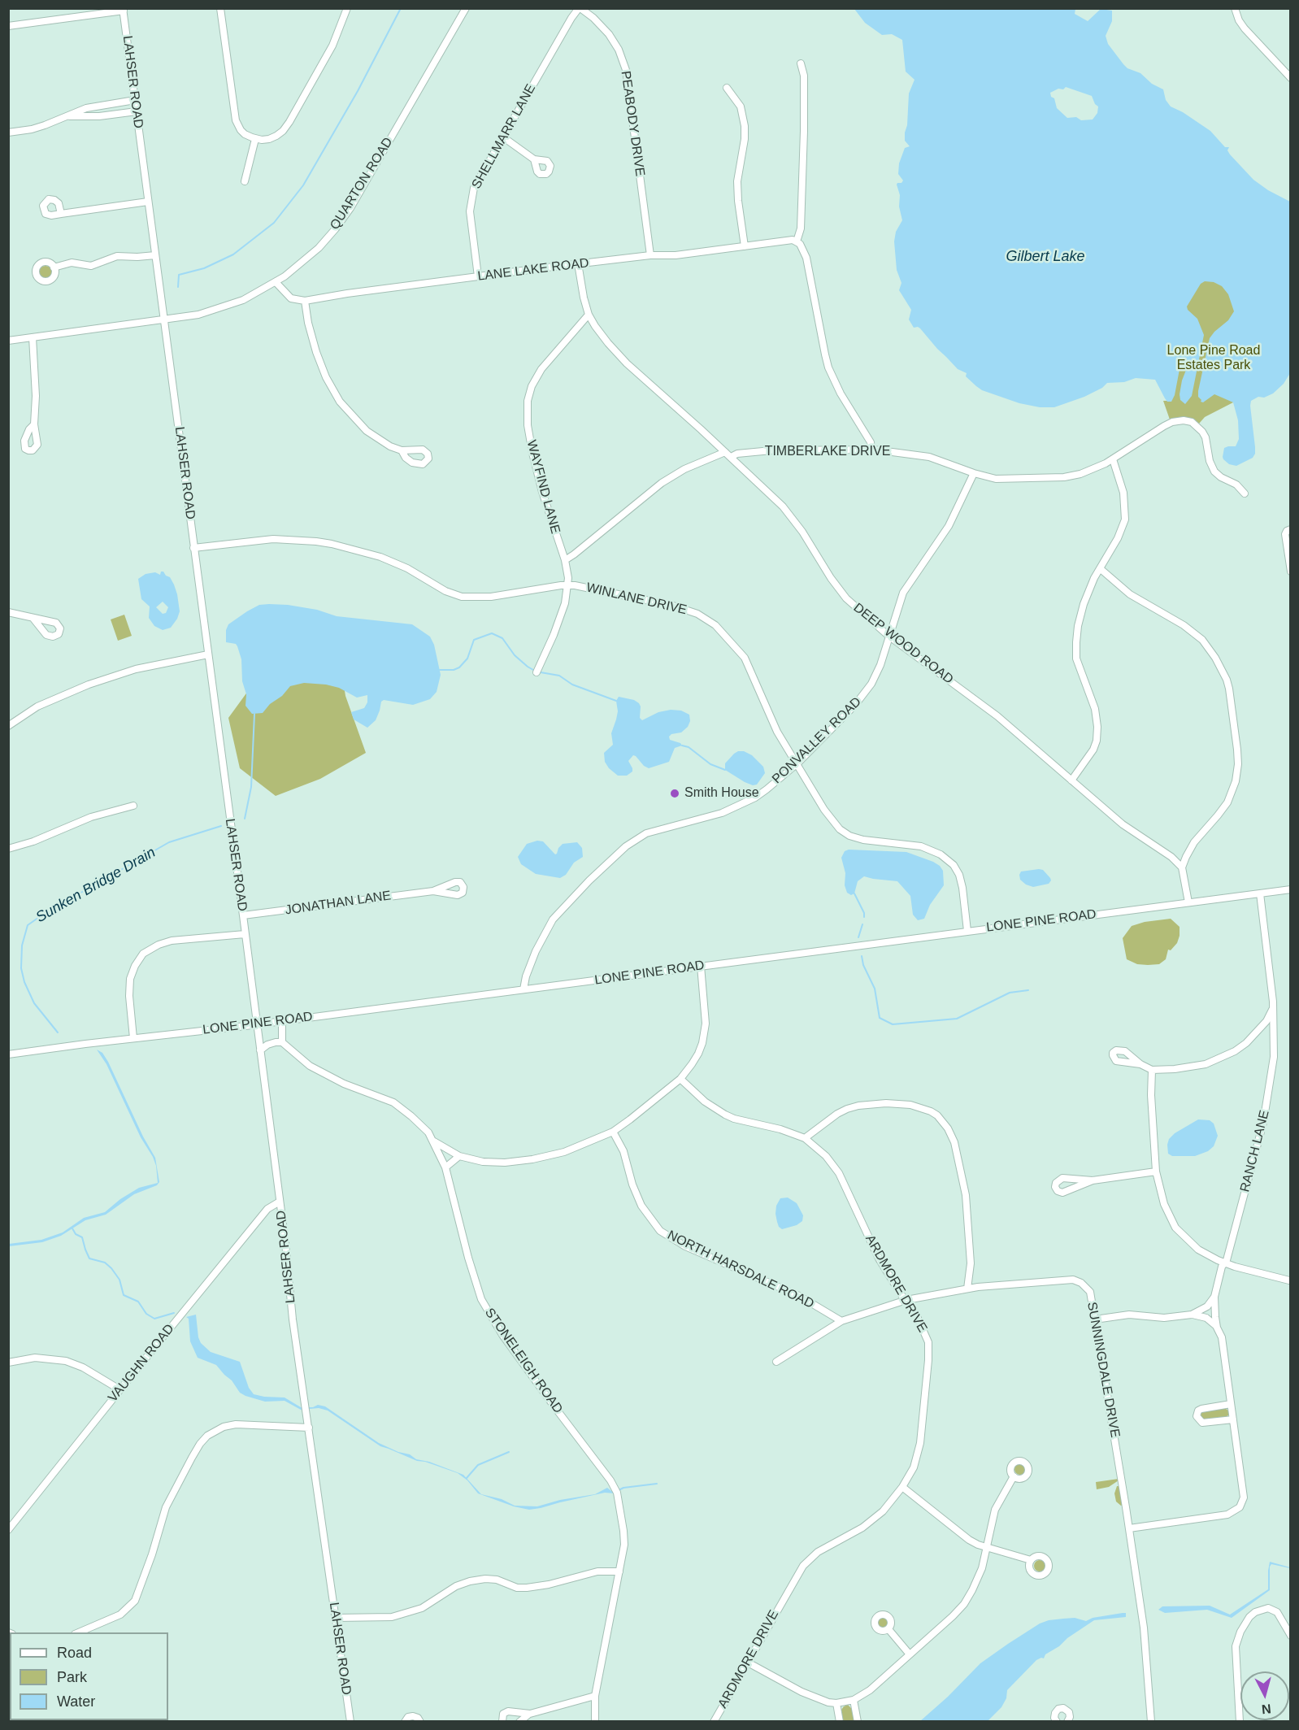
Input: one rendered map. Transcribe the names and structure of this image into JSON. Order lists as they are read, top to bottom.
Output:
{
  "streets": {
    "street": [
      "LAHSER ROAD",
      "PEABODY DRIVE",
      "SHELLMARR LANE",
      "QUARTON ROAD",
      "LANE LAKE ROAD",
      "TIMBERLAKE DRIVE",
      "WAYFIND LANE",
      "WINLANE DRIVE",
      "DEEP WOOD ROAD",
      "PONVALLEY ROAD",
      "JONATHAN LANE",
      "LONE PINE ROAD",
      "RANCH LANE",
      "NORTH HARSDALE ROAD",
      "ARDMORE DRIVE",
      "STONELEIGH ROAD",
      "VAUGHN ROAD",
      "SUNNINGDALE DRIVE"
    ]
  },
  "crossings": [
    ["LAHSER ROAD", "QUARTON ROAD"],
    ["LAHSER ROAD", "WINLANE DRIVE"],
    ["LAHSER ROAD", "JONATHAN LANE"],
    ["LAHSER ROAD", "LONE PINE ROAD"],
    ["LAHSER ROAD", "VAUGHN ROAD"],
    ["PEABODY DRIVE", "SHELLMARR LANE"],
    ["PEABODY DRIVE", "LANE LAKE ROAD"],
    ["SHELLMARR LANE", "LANE LAKE ROAD"],
    ["LANE LAKE ROAD", "DEEP WOOD ROAD"],
    ["TIMBERLAKE DRIVE", "DEEP WOOD ROAD"],
    ["TIMBERLAKE DRIVE", "PONVALLEY ROAD"],
    ["WAYFIND LANE", "WINLANE DRIVE"],
    ["WAYFIND LANE", "DEEP WOOD ROAD"],
    ["WINLANE DRIVE", "PONVALLEY ROAD"],
    ["WINLANE DRIVE", "LONE PINE ROAD"],
    ["DEEP WOOD ROAD", "PONVALLEY ROAD"],
    ["PONVALLEY ROAD", "LONE PINE ROAD"],
    ["LONE PINE ROAD", "RANCH LANE"],
    ["RANCH LANE", "SUNNINGDALE DRIVE"],
    ["NORTH HARSDALE ROAD", "SUNNINGDALE DRIVE"],
    ["ARDMORE DRIVE", "SUNNINGDALE DRIVE"]
  ],
  "water": ["Gilbert Lake", "Sunken Bridge Drain"],
  "parks": ["Lone Pine Road Estates Park"],
  "places": ["Smith House"],
  "legend": ["Road", "Park", "Water"],
  "north": "bottom"
}
